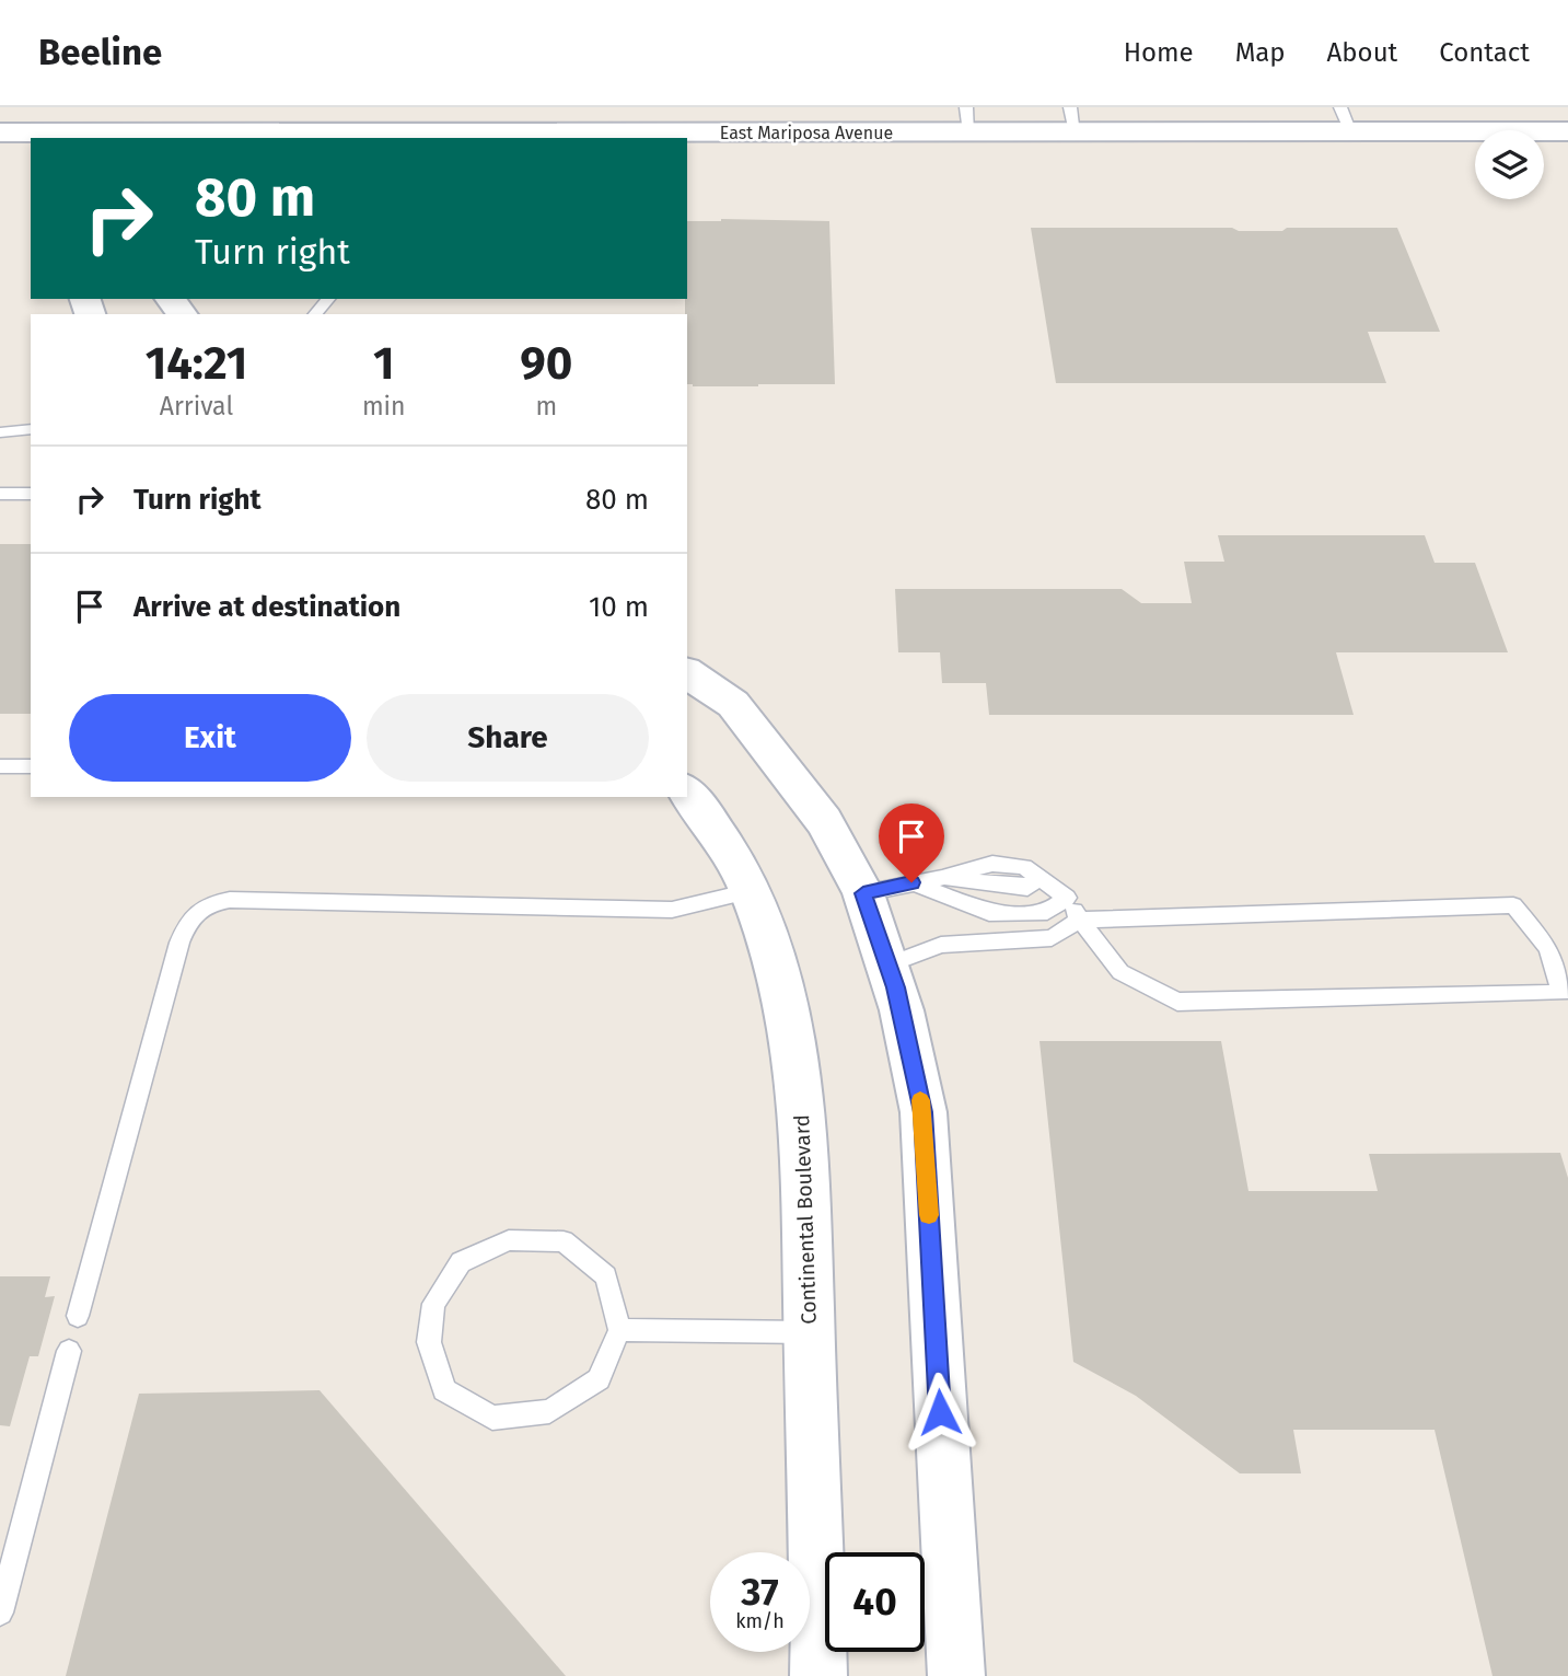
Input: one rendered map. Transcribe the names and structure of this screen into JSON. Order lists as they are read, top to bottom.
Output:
{
  "streets": {
    "street": ["East Mariposa Avenue", "Continental Boulevard"]
  },
  "page": {
    "header": "Beeline",
    "nav": [
      "Home",
      "Map",
      "About",
      "Contact"
    ],
    "turn": ["80 m", "Turn right"],
    "eta": [
      "14:21",
      "Arrival",
      "1",
      "min",
      "90",
      "m"
    ],
    "list": [
      {
        "name": "Turn right",
        "value": "80 m"
      },
      {
        "name": "Arrive at destination",
        "value": "10 m"
      }
    ],
    "buttons": ["Exit", "Share"],
    "speed": "37 km/h",
    "limit": "40"
  }
}
